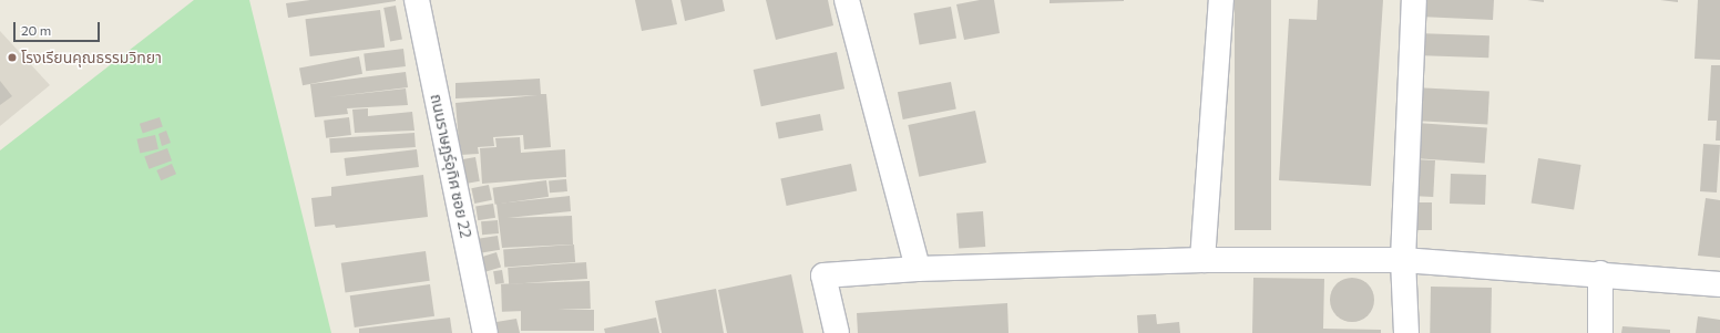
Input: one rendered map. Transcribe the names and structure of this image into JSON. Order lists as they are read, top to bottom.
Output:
{
  "streets": {
    "street": ["ถนนราษฎร์อุทิศ ซอย 22"]
  },
  "places": ["โรงเรียนคุณธรรมวิทยา"],
  "scale_bar": "20 m"
}
